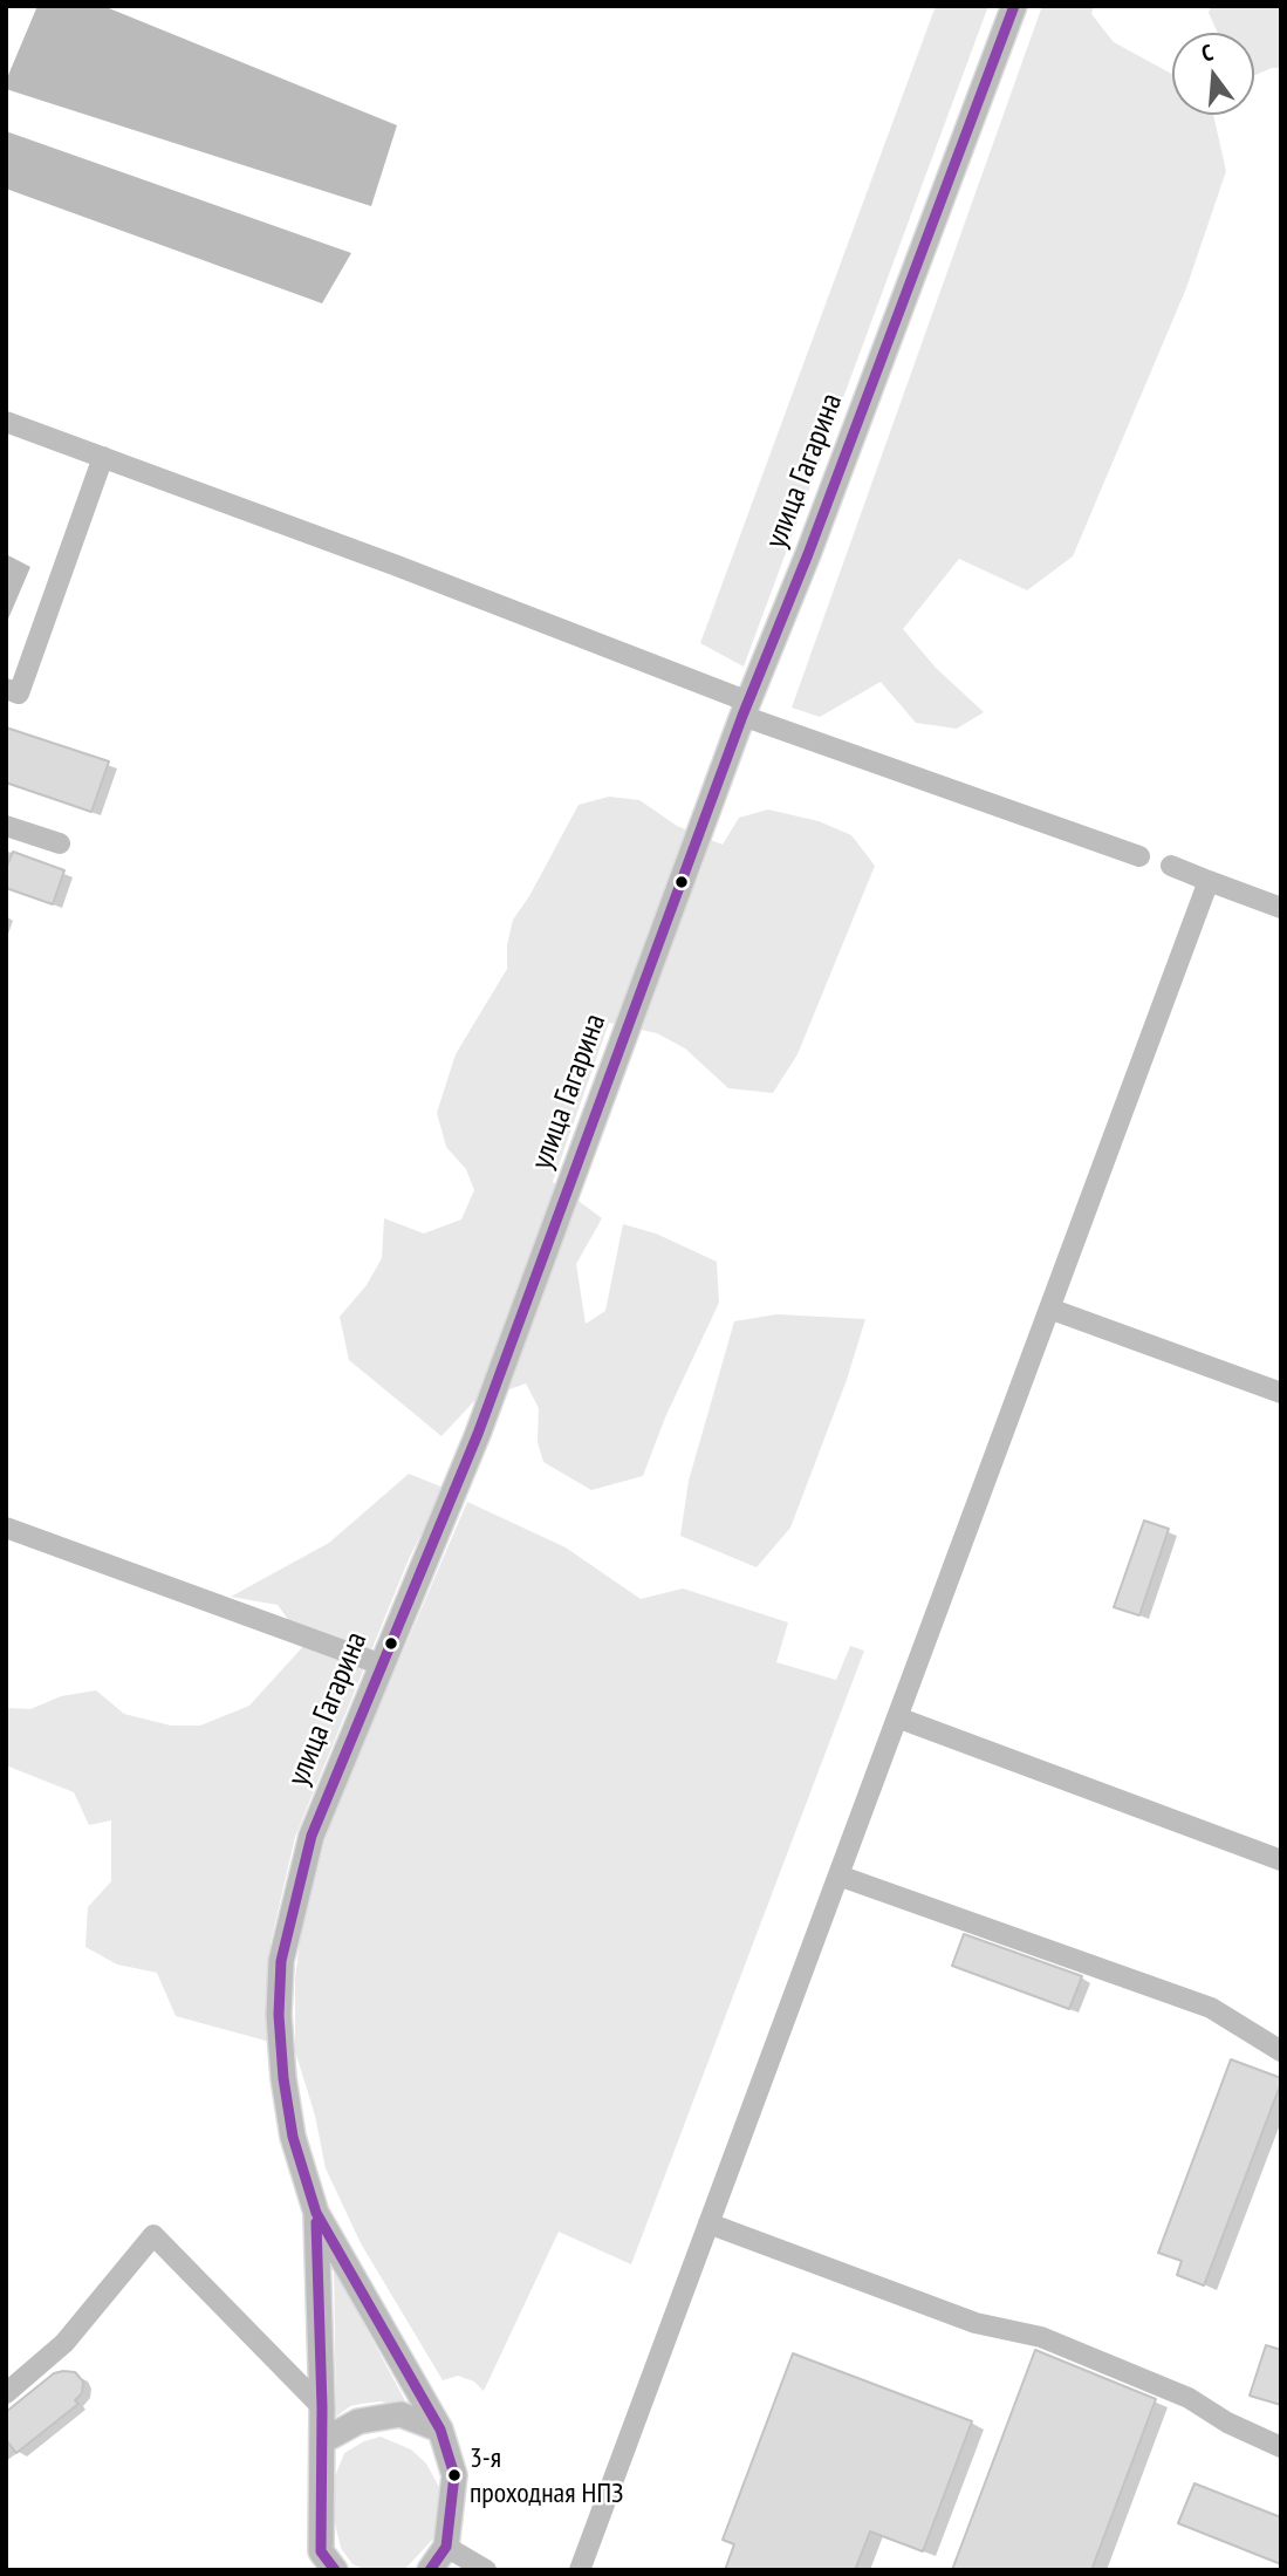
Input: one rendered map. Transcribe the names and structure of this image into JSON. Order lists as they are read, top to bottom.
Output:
{
  "streets": {
    "main road": ["улица Гагарина"]
  },
  "places": ["3-я проходная НПЗ"],
  "north": "top"
}
